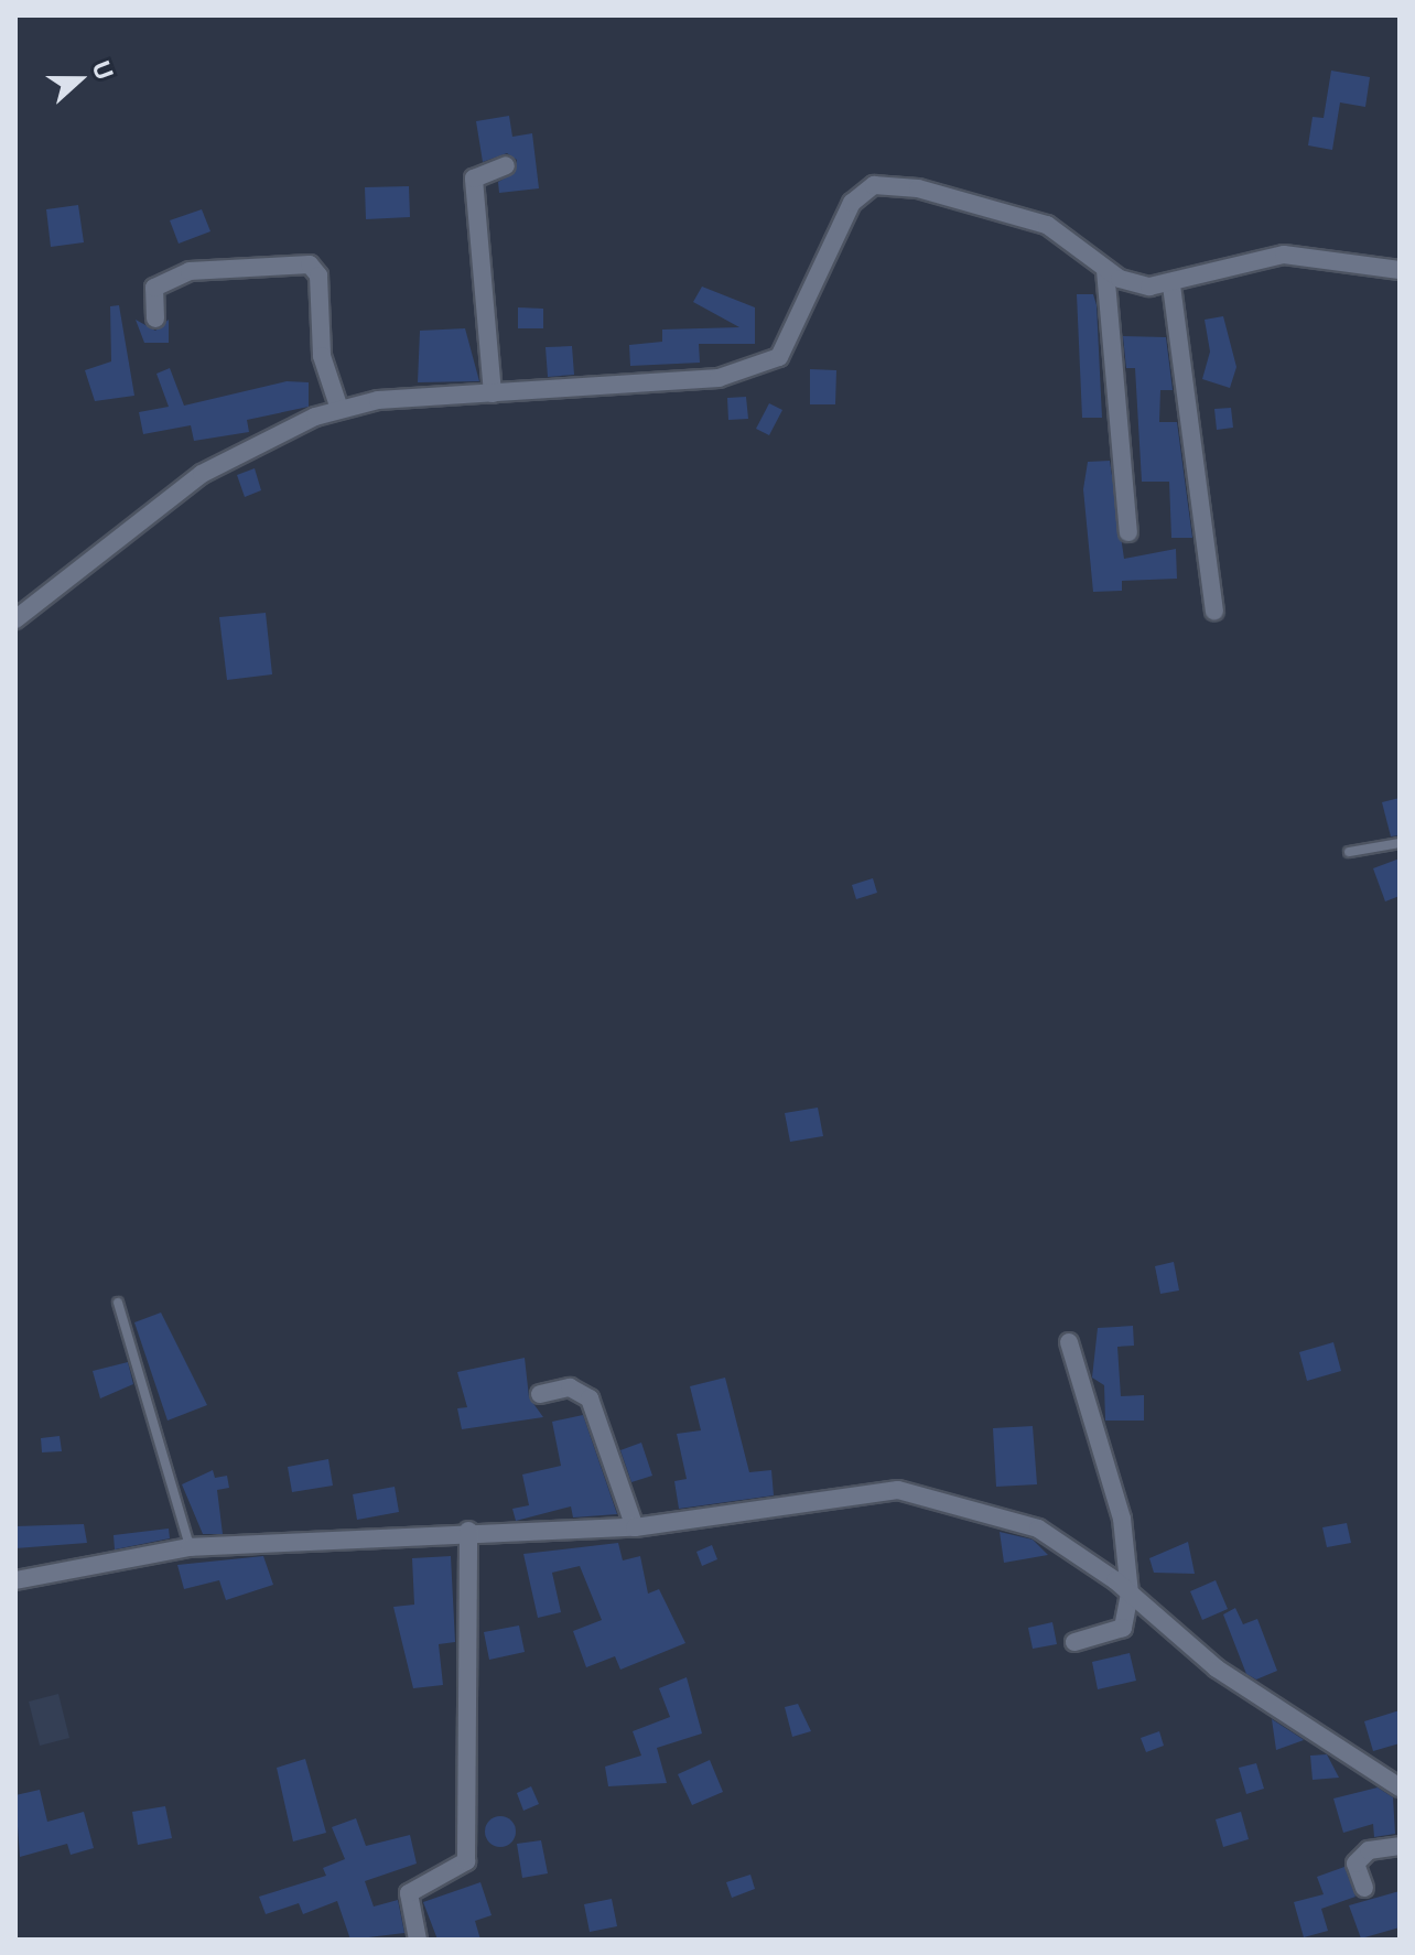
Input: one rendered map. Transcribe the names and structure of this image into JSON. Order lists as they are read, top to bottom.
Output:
{
  "north": "right"
}
